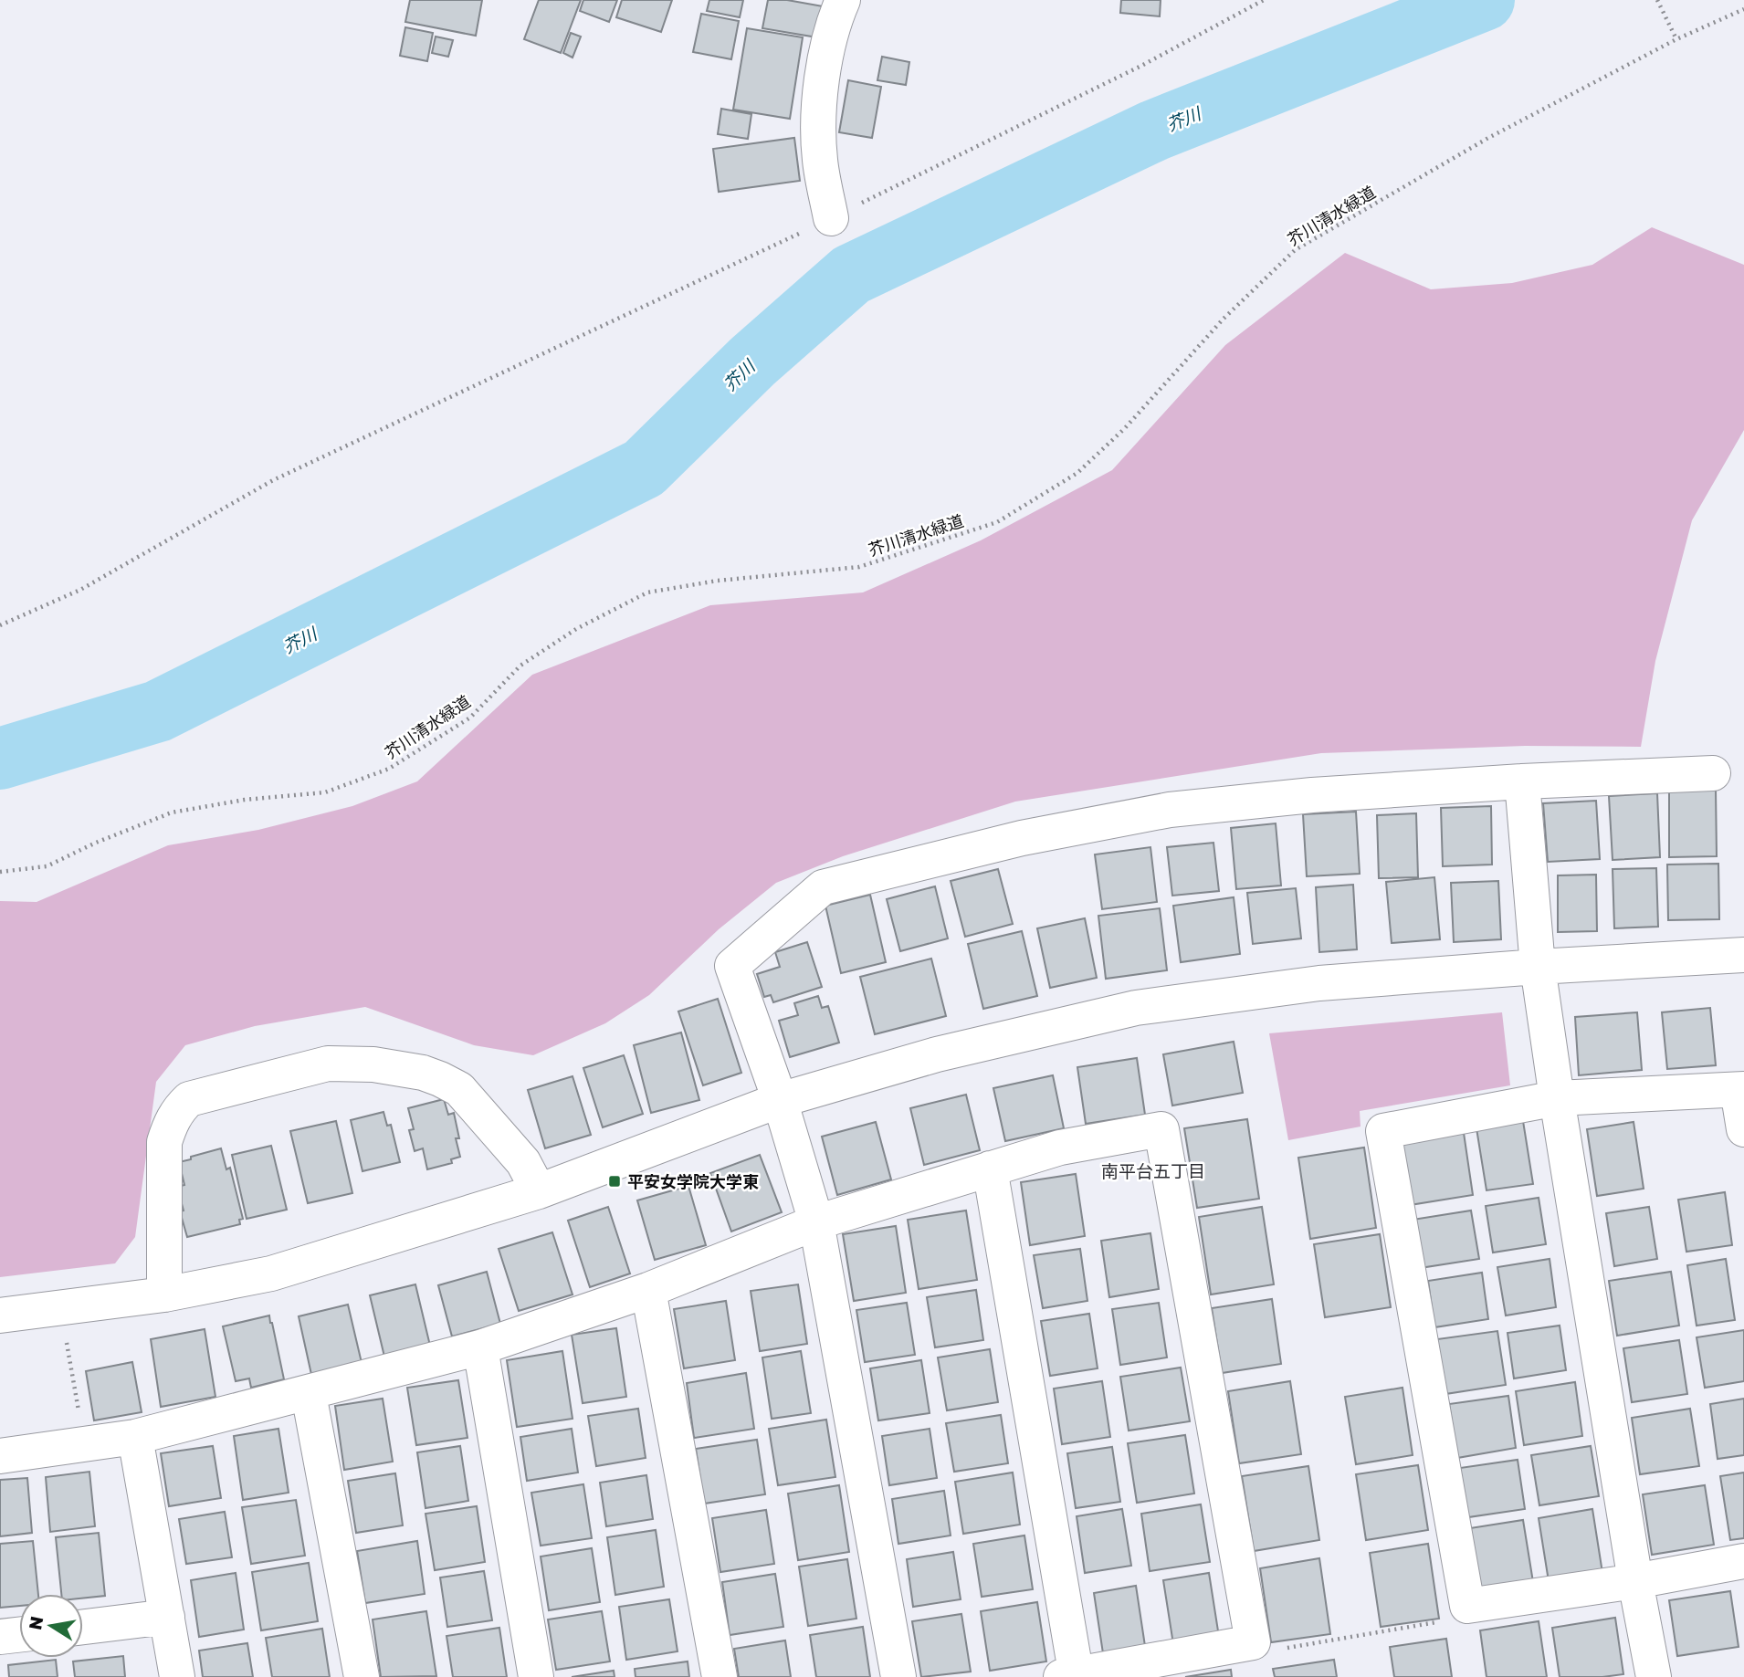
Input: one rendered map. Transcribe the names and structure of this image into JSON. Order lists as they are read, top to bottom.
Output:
{
  "streets": {
    "path": ["芥川清水緑道"]
  },
  "districts": ["南平台五丁目"],
  "water": ["芥川"],
  "places": {
    "transit": ["平安女学院大学東"]
  },
  "north": "left"
}
